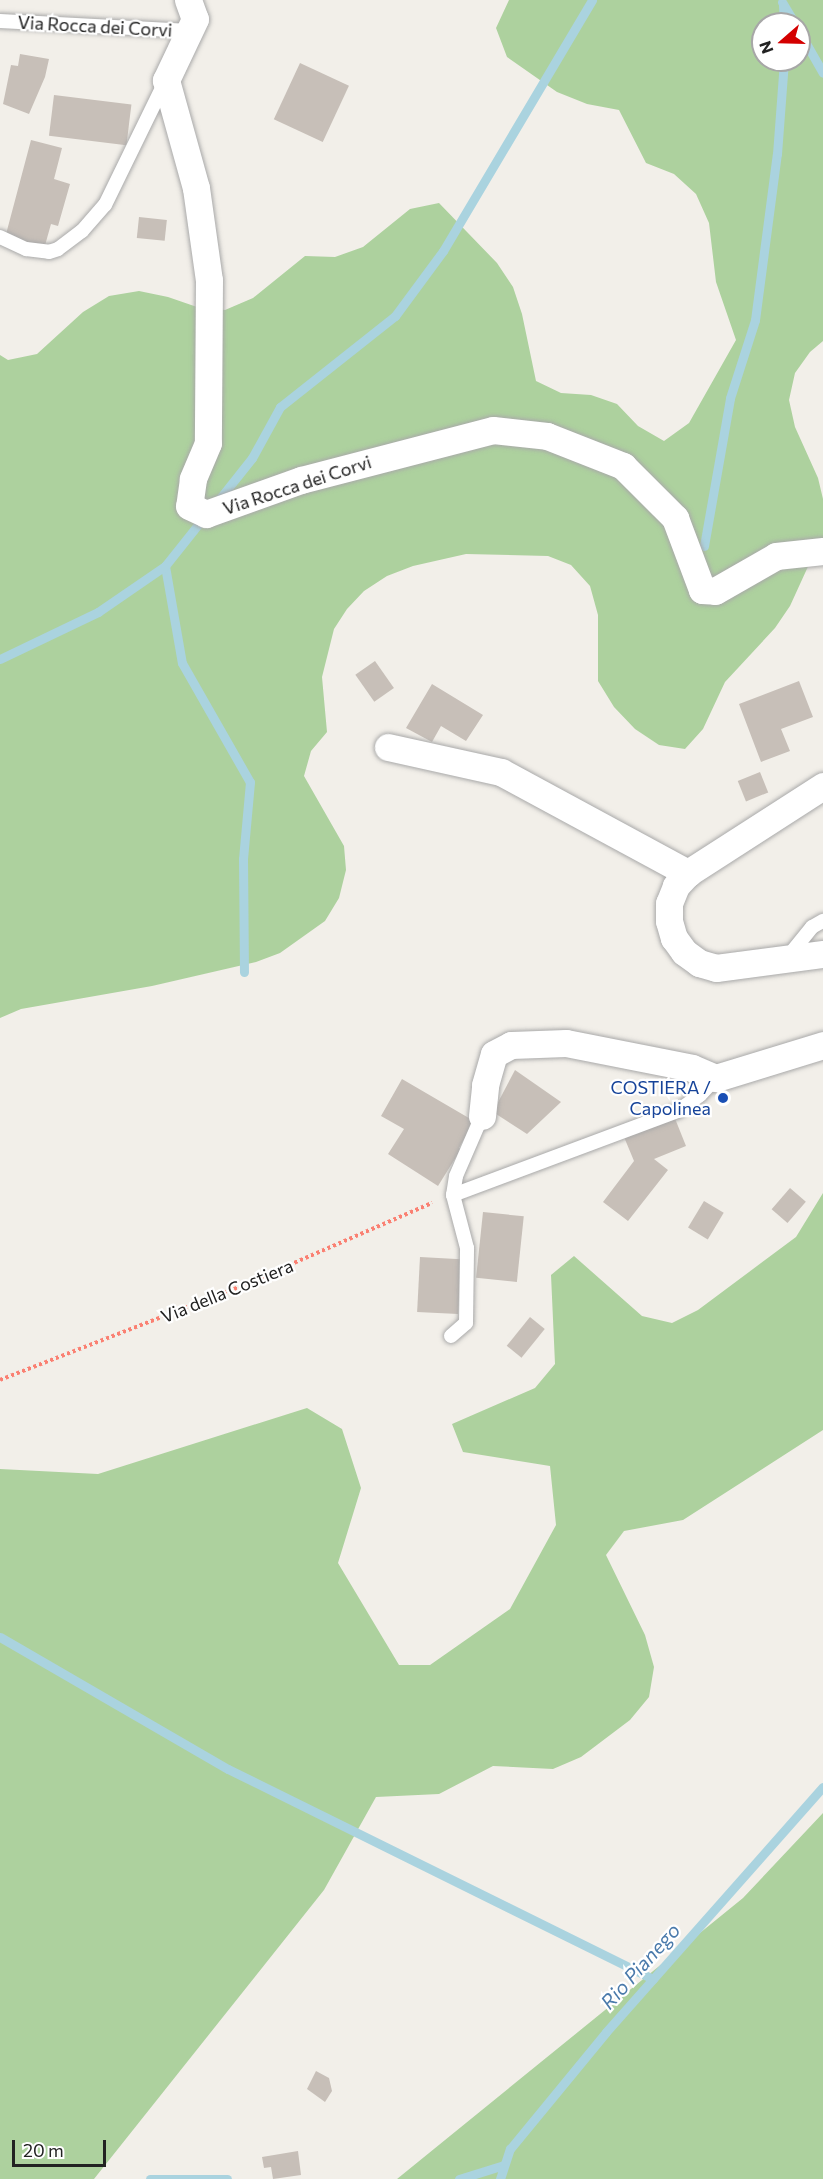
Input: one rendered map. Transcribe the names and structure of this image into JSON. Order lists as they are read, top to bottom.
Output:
{
  "streets": {
    "street": ["Via Rocca dei Corvi"],
    "path": ["Via della Costiera"]
  },
  "water": ["Rio Pianego"],
  "places": ["COSTIERA / Capolinea"],
  "scale_bar": "20 m",
  "north": "left"
}
